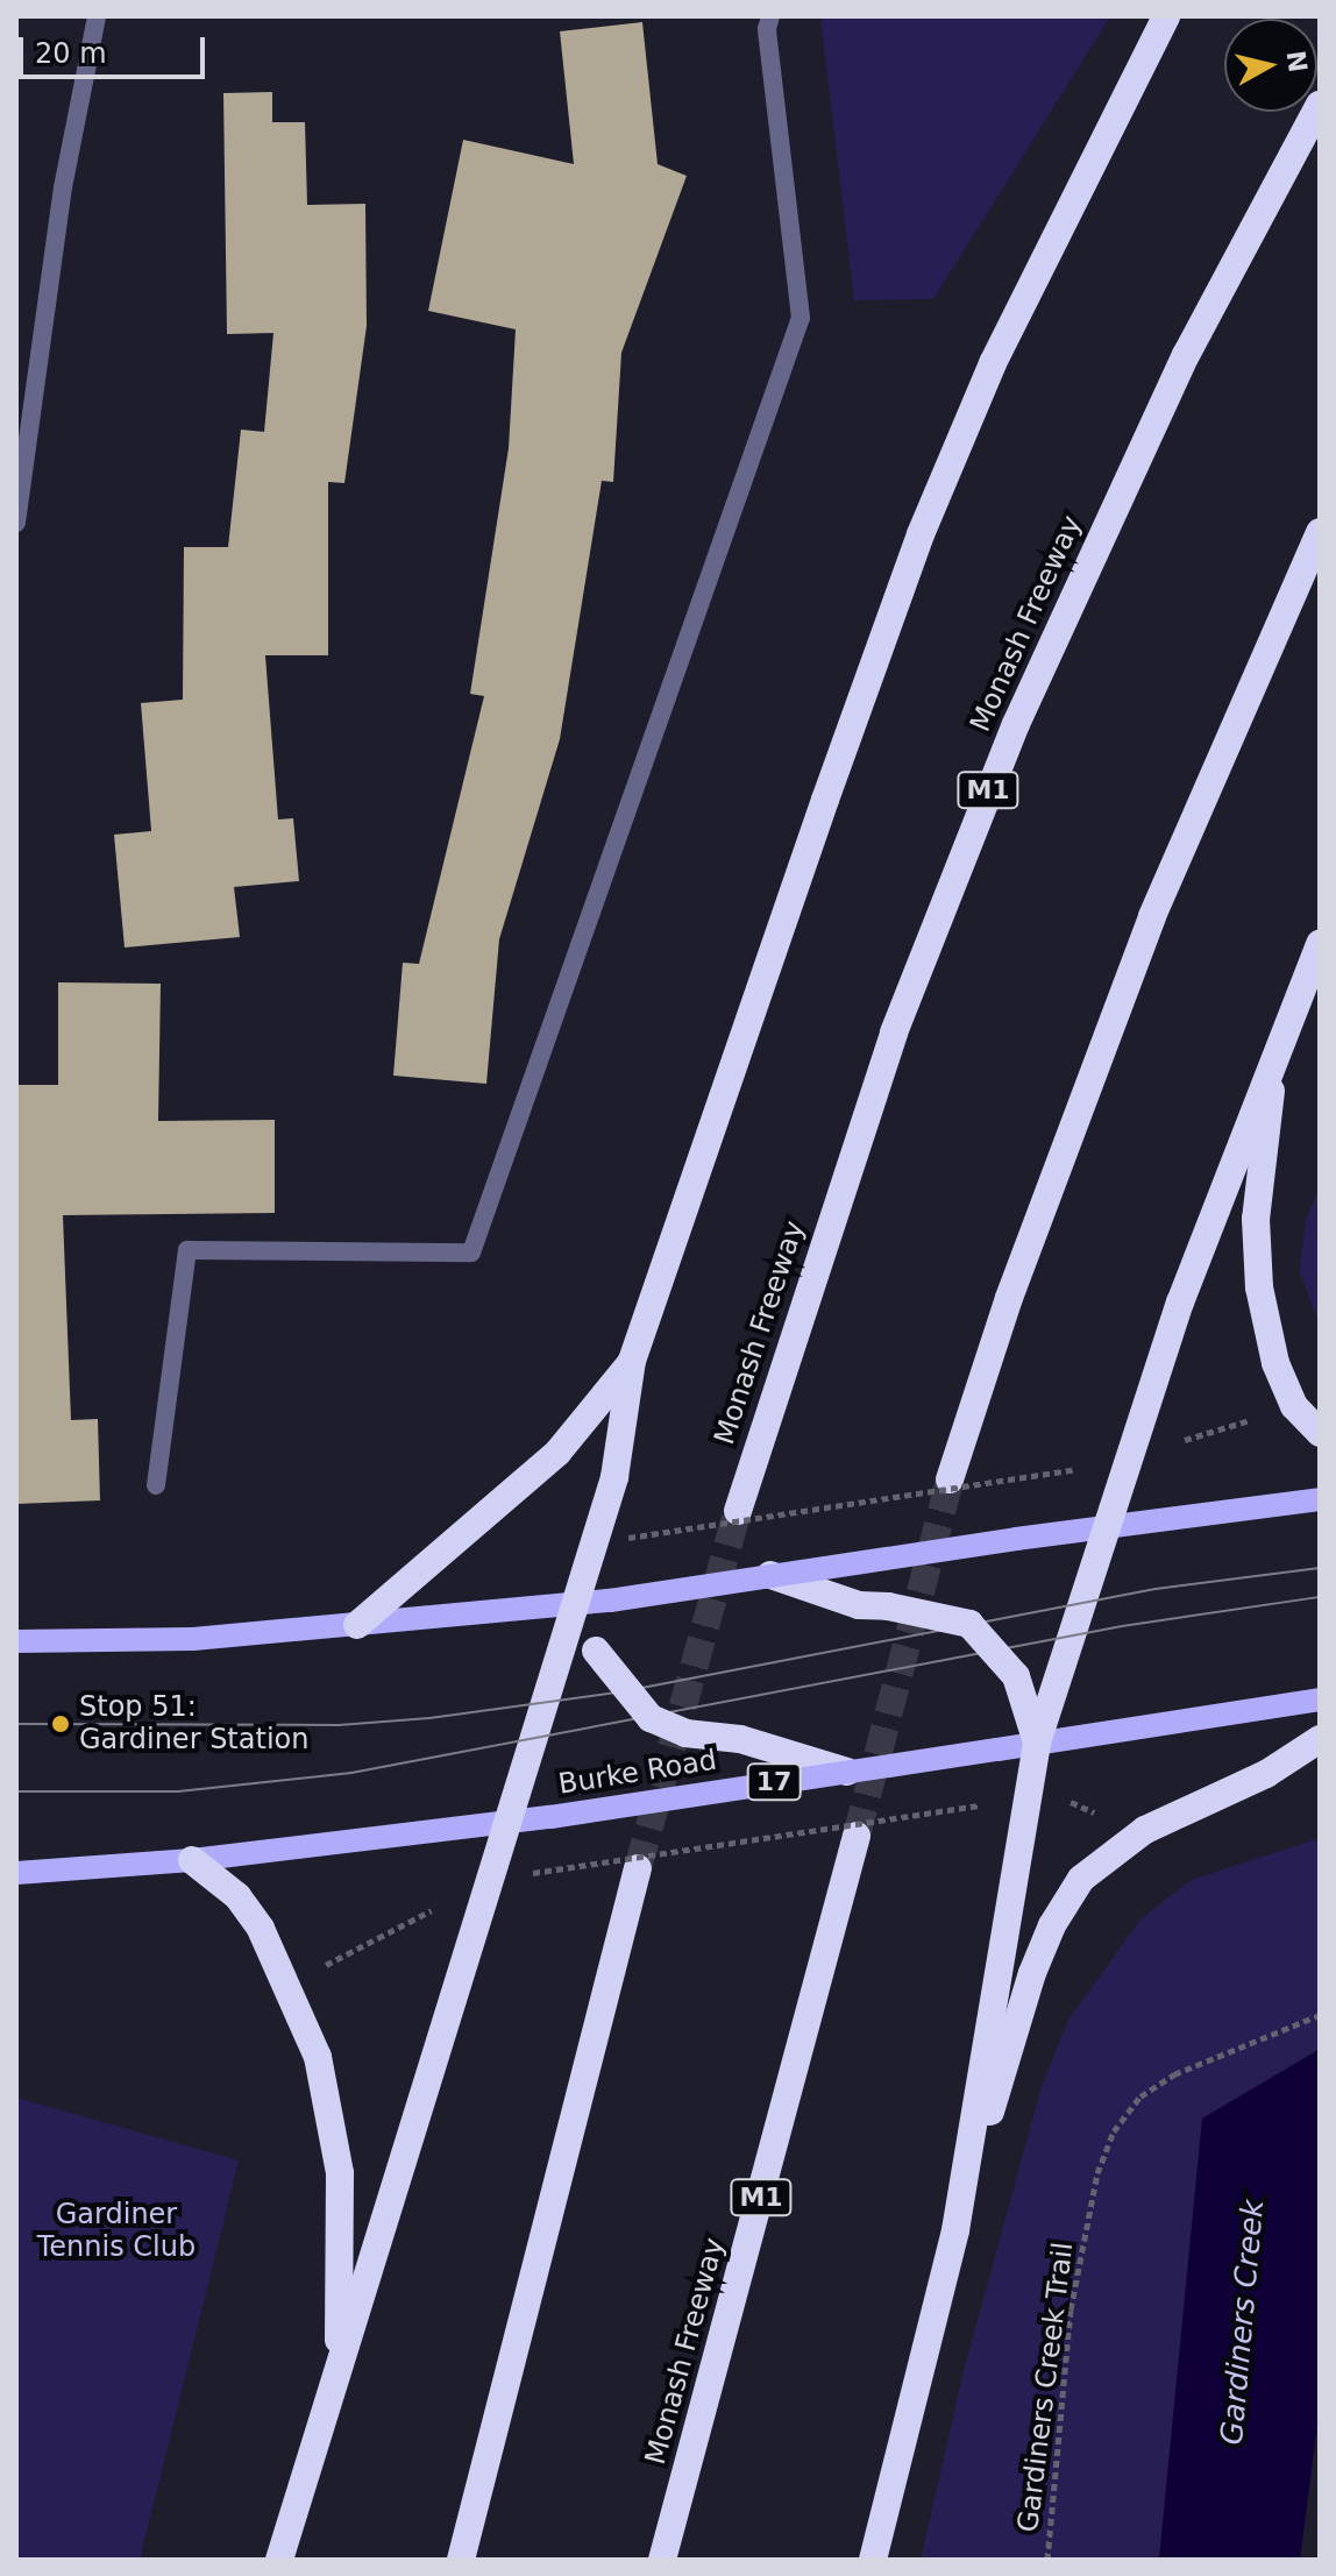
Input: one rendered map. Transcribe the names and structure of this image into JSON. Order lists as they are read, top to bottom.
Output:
{
  "streets": {
    "highway": ["Monash Freeway", "M1"],
    "main road": ["Burke Road", "17"],
    "path": ["Gardiners Creek Trail"]
  },
  "water": ["Gardiners Creek"],
  "parks": ["Gardiner Tennis Club"],
  "places": ["Stop 51: Gardiner Station"],
  "scale_bar": "20 m",
  "north": "right"
}
